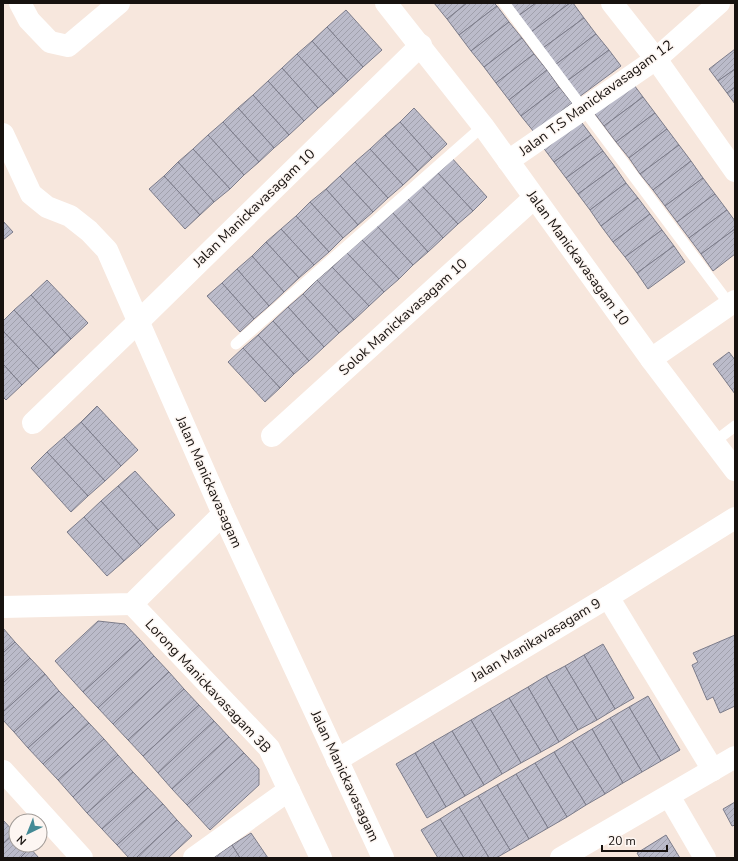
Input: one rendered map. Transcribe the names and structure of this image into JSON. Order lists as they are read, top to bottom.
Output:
{
  "streets": {
    "street": [
      "Jalan T.S Manickavasagam 12",
      "Jalan Manickavasagam 10",
      "Solok Manickavasagam 10",
      "Jalan Manickavasagam",
      "Jalan Manikavasagam 9",
      "Lorong Manickavasagam 3B"
    ]
  },
  "crossings": [
    ["Jalan T.S Manickavasagam 12", "Jalan Manickavasagam 10"],
    ["Jalan Manickavasagam 10", "Solok Manickavasagam 10"],
    ["Jalan Manickavasagam 10", "Jalan Manickavasagam"],
    ["Jalan Manickavasagam", "Jalan Manikavasagam 9"]
  ],
  "scale_bar": "20 m",
  "north": "bottom left"
}
